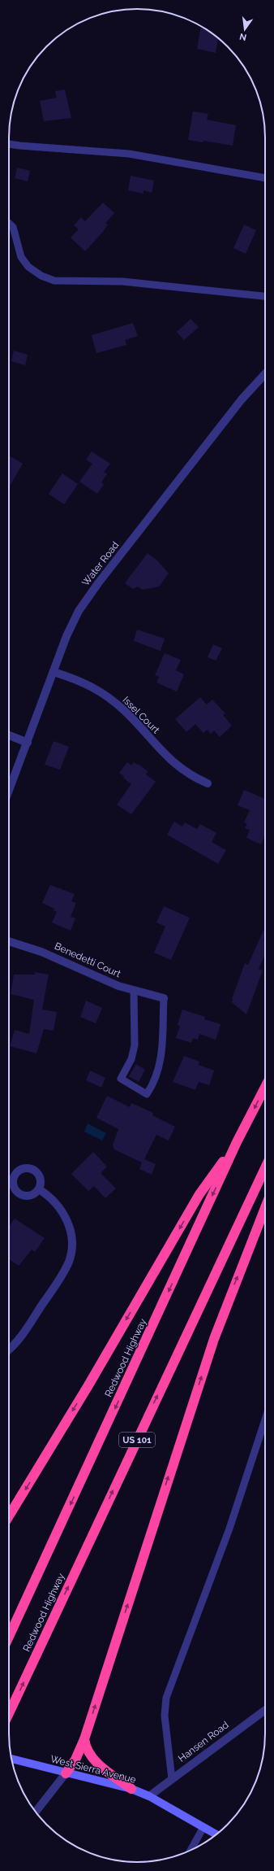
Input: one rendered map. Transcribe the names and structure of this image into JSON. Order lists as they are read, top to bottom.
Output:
{
  "streets": {
    "highway": ["Redwood Highway", "US 101"],
    "main road": ["West Sierra Avenue"],
    "street": [
      "Water Road",
      "Issel Court",
      "Benedetti Court",
      "Hansen Road"
    ]
  },
  "crossings": [
    ["Water Road", "Issel Court"],
    ["Hansen Road", "West Sierra Avenue"]
  ],
  "north": "bottom"
}
